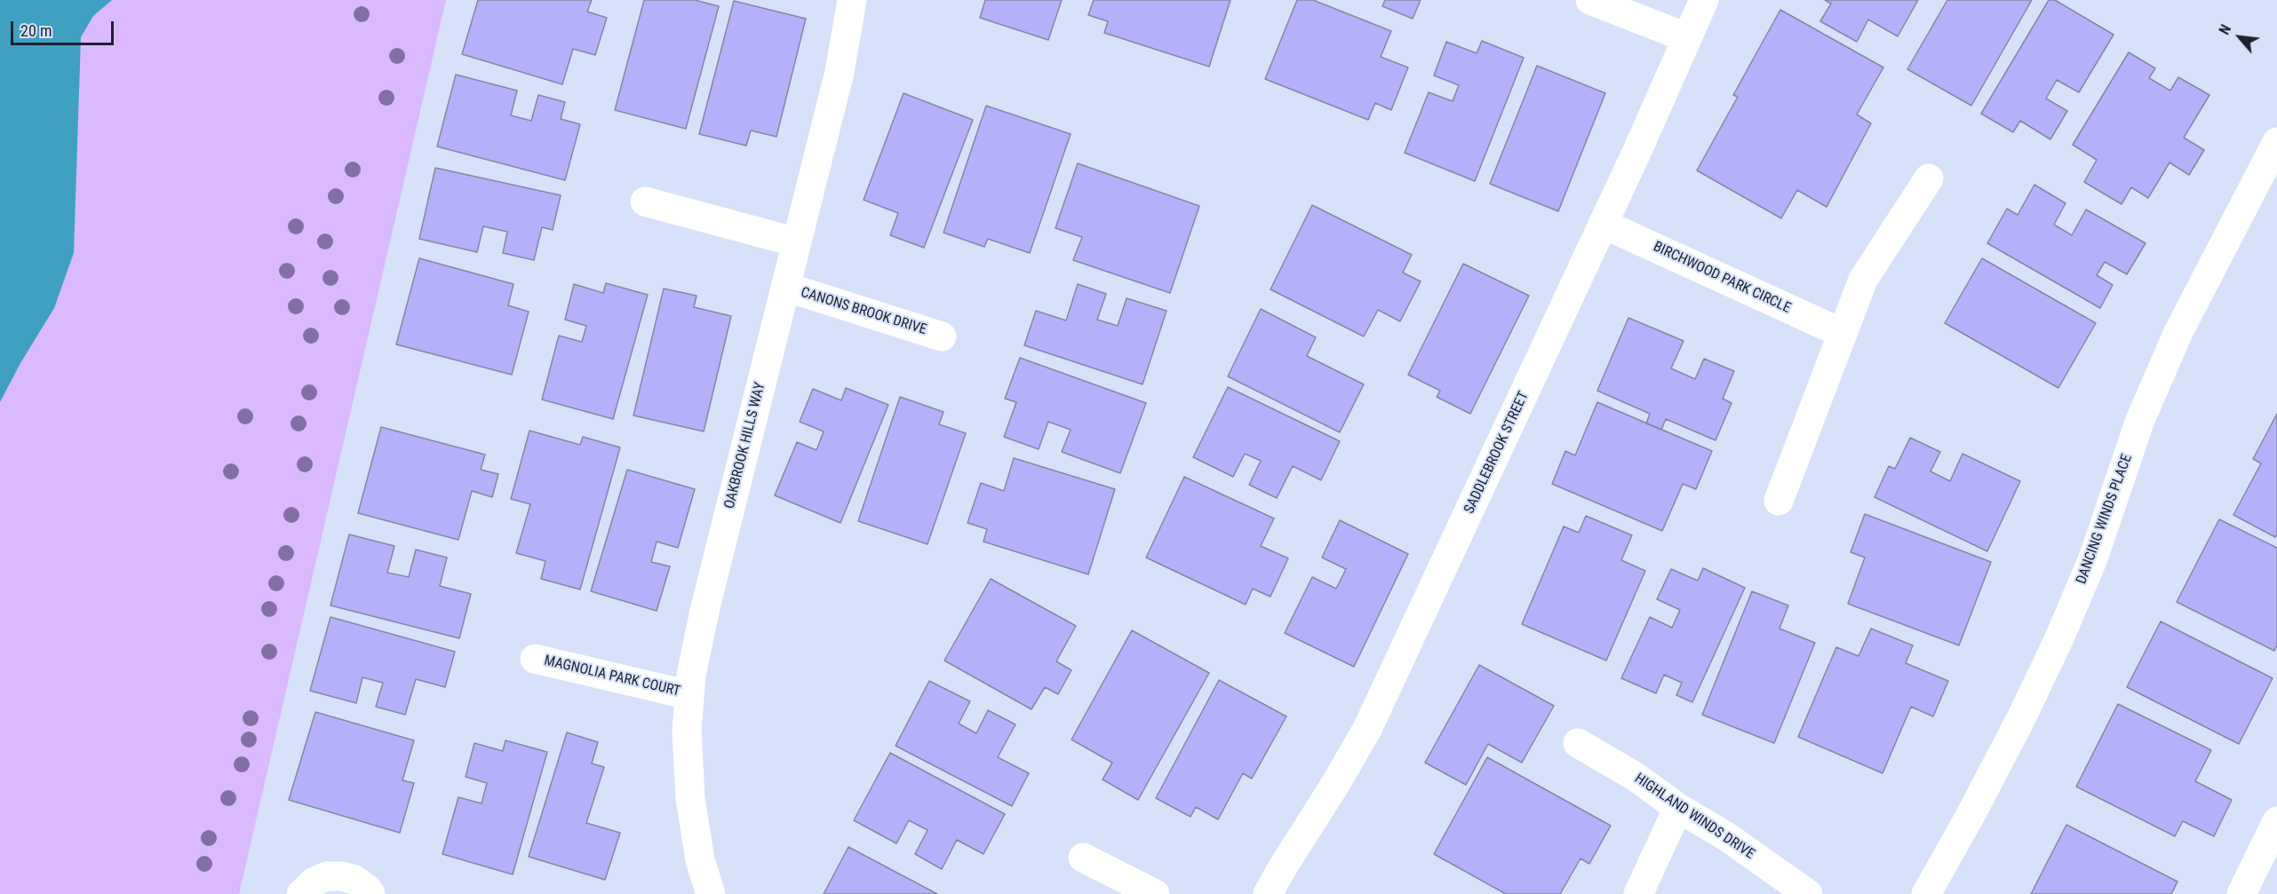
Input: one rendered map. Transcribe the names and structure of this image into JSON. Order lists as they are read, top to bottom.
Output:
{
  "streets": {
    "street": [
      "BIRCHWOOD PARK CIRCLE",
      "CANONS BROOK DRIVE",
      "OAKBROOK HILLS WAY",
      "SADDLEBROOK STREET",
      "DANCING WINDS PLACE",
      "MAGNOLIA PARK COURT",
      "HIGHLAND WINDS DRIVE"
    ]
  },
  "crossings": [
    ["BIRCHWOOD PARK CIRCLE", "SADDLEBROOK STREET"],
    ["CANONS BROOK DRIVE", "OAKBROOK HILLS WAY"],
    ["OAKBROOK HILLS WAY", "MAGNOLIA PARK COURT"]
  ],
  "scale_bar": "20 m",
  "north": "top left"
}
